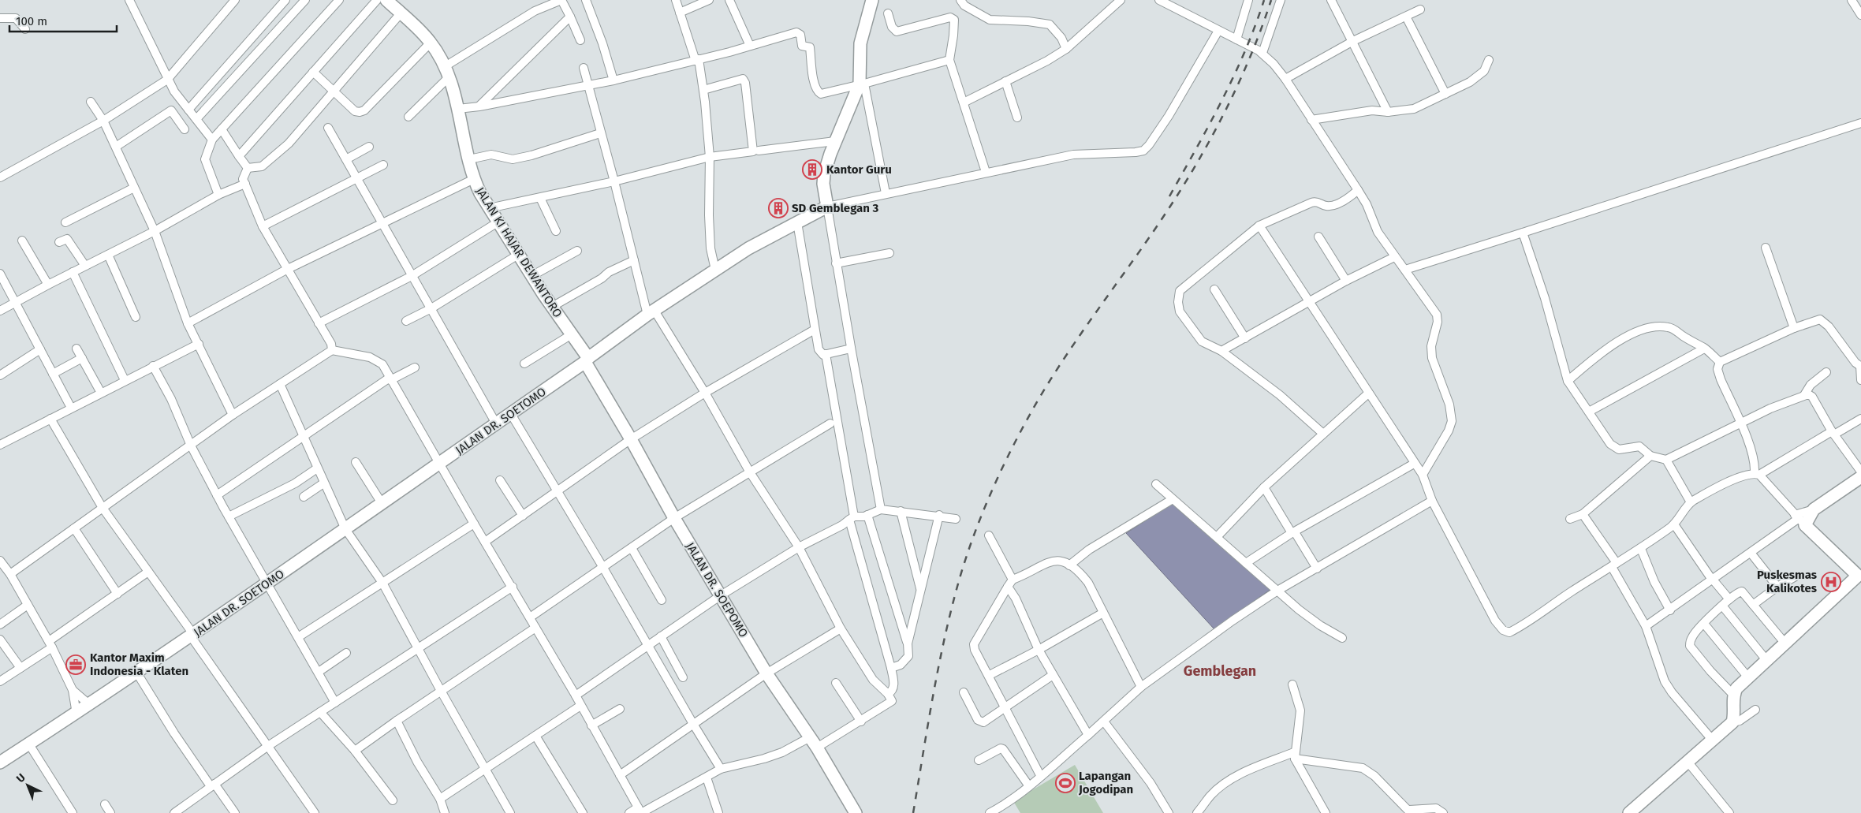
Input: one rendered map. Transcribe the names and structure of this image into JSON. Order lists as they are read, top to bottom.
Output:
{
  "streets": {
    "street": ["JALAN KI HAJAR DEWANTORO", "JALAN DR. SOETOMO", "JALAN DR. SOEPOMO"]
  },
  "crossings": [
    ["JALAN KI HAJAR DEWANTORO", "JALAN DR. SOETOMO"],
    ["JALAN KI HAJAR DEWANTORO", "JALAN DR. SOEPOMO"],
    ["JALAN DR. SOETOMO", "JALAN DR. SOEPOMO"]
  ],
  "districts": ["Gemblegan"],
  "places": {
    "building": ["Kantor Guru", "SD Gemblegan 3"],
    "hospital": ["Puskesmas Kalikotes"],
    "office": ["Kantor Maxim Indonesia - Klaten"],
    "sports": ["Lapangan Jogodipan"]
  },
  "scale_bar": "100 m",
  "north": "top left"
}
